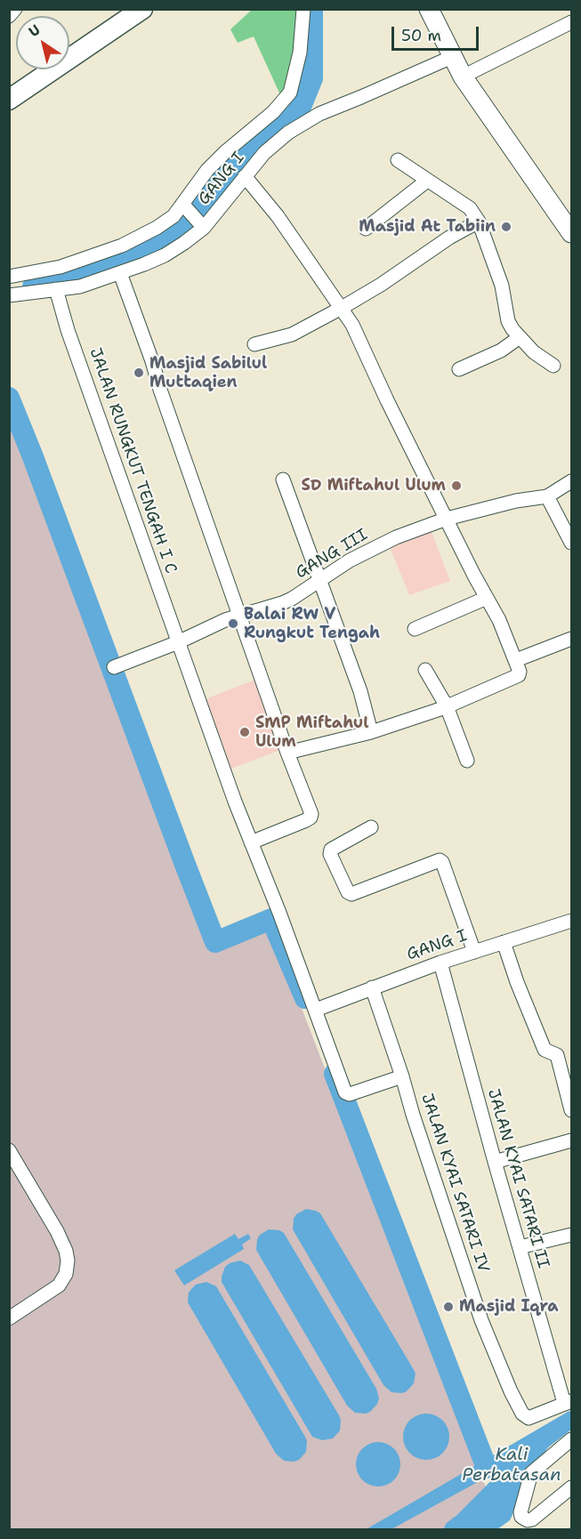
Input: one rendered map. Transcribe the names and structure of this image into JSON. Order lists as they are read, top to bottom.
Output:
{
  "streets": {
    "street": [
      "GANG I",
      "JALAN RUNGKUT TENGAH I C",
      "GANG III",
      "JALAN KYAI SATARI II",
      "JALAN KYAI SATARI IV"
    ]
  },
  "crossings": [
    ["GANG I", "JALAN RUNGKUT TENGAH I C"],
    ["GANG I", "JALAN KYAI SATARI II"],
    ["GANG I", "JALAN KYAI SATARI IV"],
    ["JALAN RUNGKUT TENGAH I C", "GANG III"],
    ["JALAN RUNGKUT TENGAH I C", "JALAN KYAI SATARI IV"],
    ["JALAN KYAI SATARI II", "JALAN KYAI SATARI IV"]
  ],
  "water": ["Kali Perbatasan"],
  "places": [
    "Masjid At Tabiin",
    "Masjid Sabilul Muttaqien",
    "SD Miftahul Ulum",
    "Balai RW V Rungkut Tengah",
    "SMP Miftahul Ulum",
    "Masjid Iqra"
  ],
  "scale_bar": "50 m",
  "north": "top left"
}
